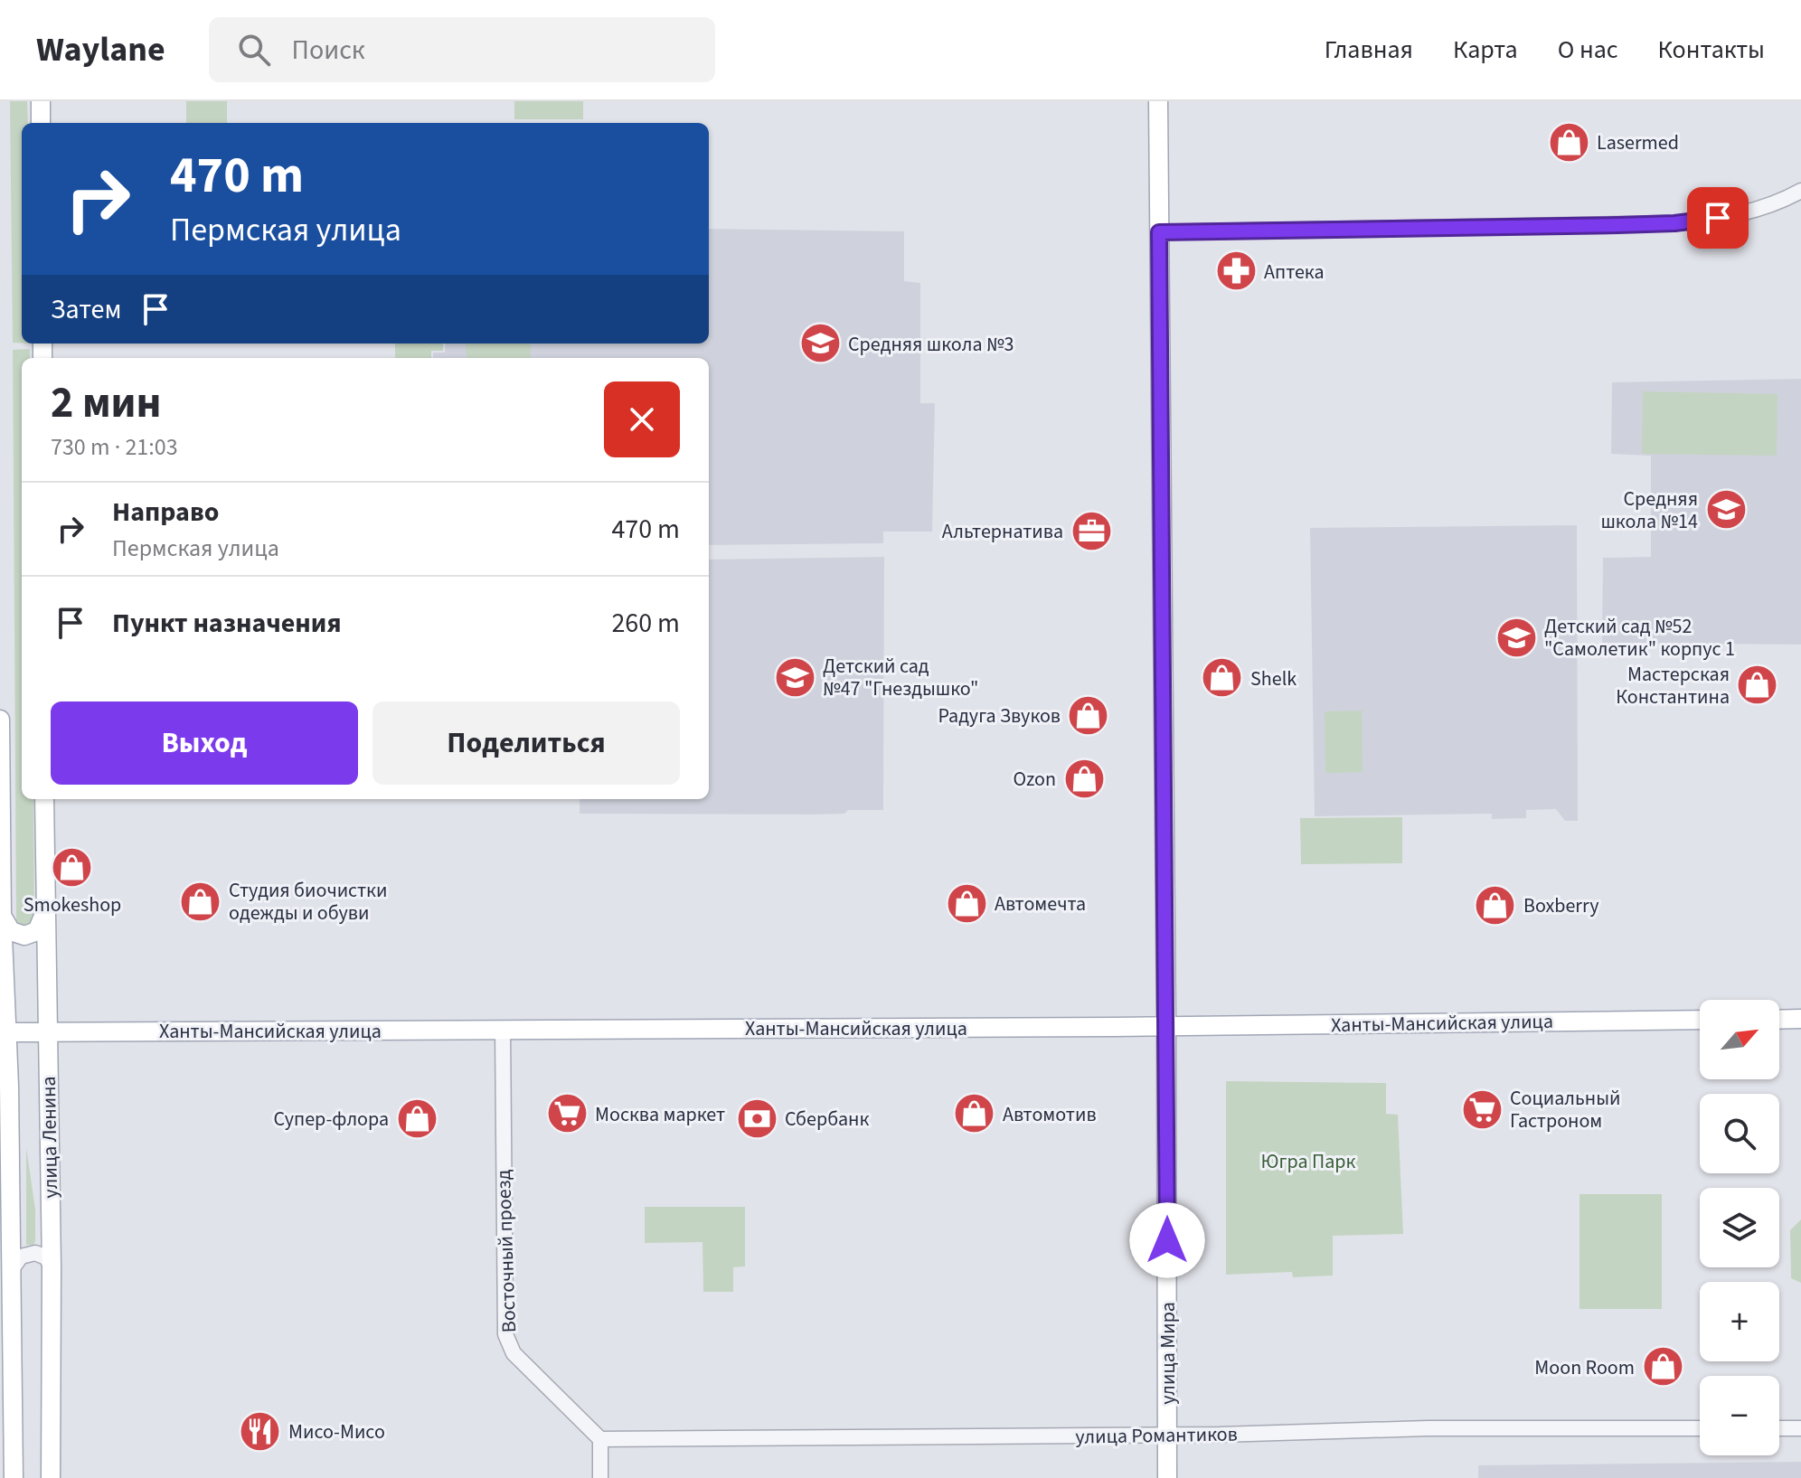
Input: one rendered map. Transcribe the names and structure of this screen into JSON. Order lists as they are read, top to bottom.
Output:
{
  "streets": {
    "main road": ["Ханты-Мансийская улица", "улица Ленина", "улица Мира"],
    "street": ["Восточный проезд", "улица Романтиков"]
  },
  "crossings": [
    ["Ханты-Мансийская улица", "улица Ленина"],
    ["Ханты-Мансийская улица", "Восточный проезд"],
    ["Ханты-Мансийская улица", "улица Мира"],
    ["Восточный проезд", "улица Романтиков"],
    ["улица Мира", "улица Романтиков"]
  ],
  "parks": ["Югра Парк"],
  "places": {
    "shop": [
      "Lasermed",
      "Shelk",
      "Мастерская Константина",
      "Радуга Звуков",
      "Ozon",
      "Smokeshop",
      "Студия биочистки одежды и обуви",
      "Автомечта",
      "Boxberry",
      "Автомотив",
      "Супер-флора",
      "Moon Room"
    ],
    "pharmacy": ["Аптека"],
    "school or university": [
      "Средняя школа №3",
      "Средняя школа №14",
      "Детский сад №52 \"Самолетик\" корпус 1",
      "Детский сад №47 \"Гнездышко\""
    ],
    "office": ["Альтернатива"],
    "supermarket": ["Социальный Гастроном", "Москва маркет"],
    "bank": ["Сбербанк"],
    "restaurant": ["Мисо-Мисо"]
  },
  "north": "top right",
  "page": {
    "header": "Waylane",
    "search": "Поиск",
    "nav": [
      "Главная",
      "Карта",
      "О нас",
      "Контакты"
    ],
    "turn": ["470 m", "Пермская улица"],
    "then": "Затем",
    "heading": ["2 мин", "730 m · 21:03"],
    "list": [
      {
        "name": "Направо",
        "note": "Пермская улица",
        "value": "470 m"
      },
      {
        "name": "Пункт назначения",
        "value": "260 m"
      }
    ],
    "buttons": ["Выход", "Поделиться"],
    "map_buttons": ["+", "−"]
  }
}
